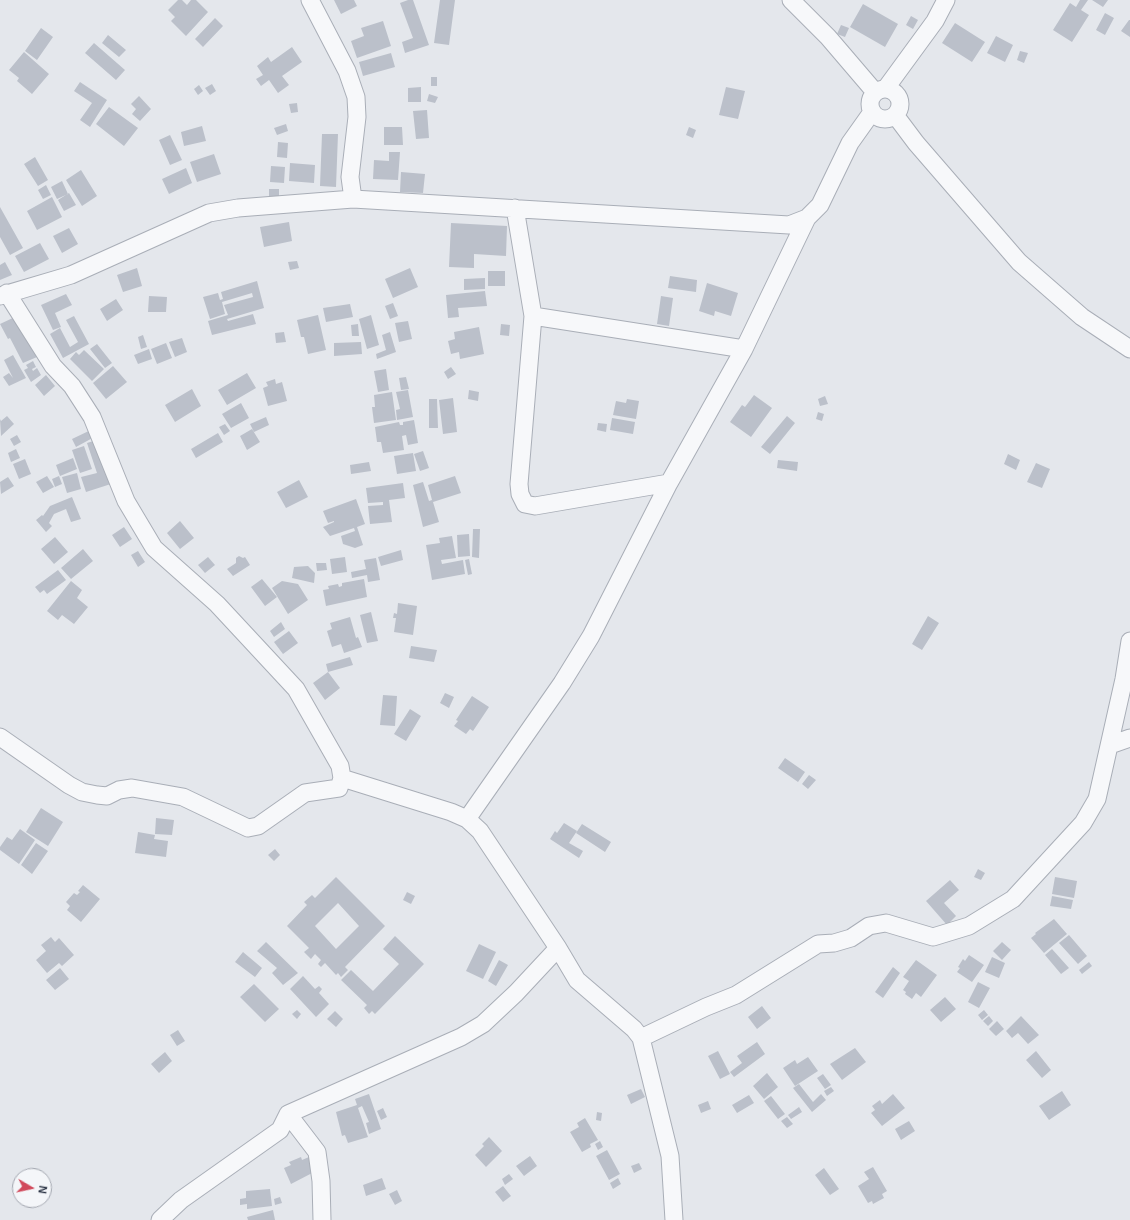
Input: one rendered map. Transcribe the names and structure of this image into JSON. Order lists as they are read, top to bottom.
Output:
{
  "north": "right"
}
